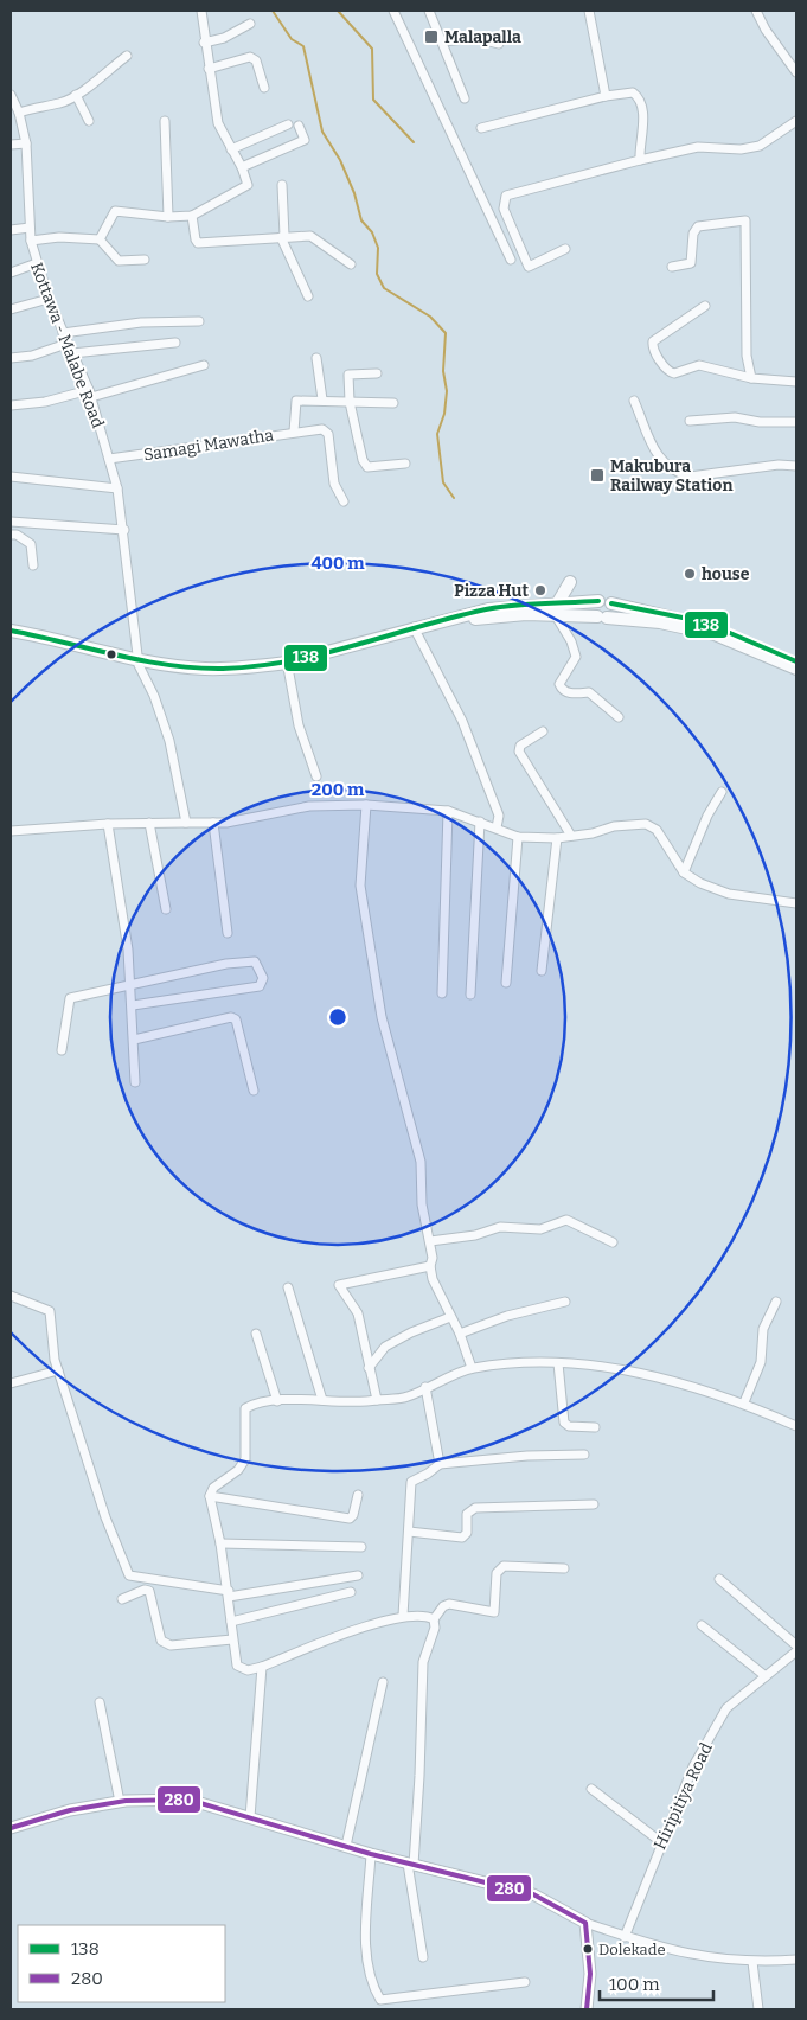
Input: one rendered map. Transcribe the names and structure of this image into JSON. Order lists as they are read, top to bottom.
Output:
{
  "streets": {
    "street": ["Kottawa - Malabe Road", "Samagi Mawatha", "Hiripitiya Road"]
  },
  "crossings": [
    ["Kottawa - Malabe Road", "Samagi Mawatha"]
  ],
  "places": {
    "transit": ["Malapalla", "Makubura Railway Station"],
    "other": ["house", "Pizza Hut", "Dolekade"]
  },
  "lines": ["transit line 138", "transit line 280"],
  "legend": ["138", "280"],
  "scale_bar": "100 m",
  "rings": ["400 m", "200 m"]
}
